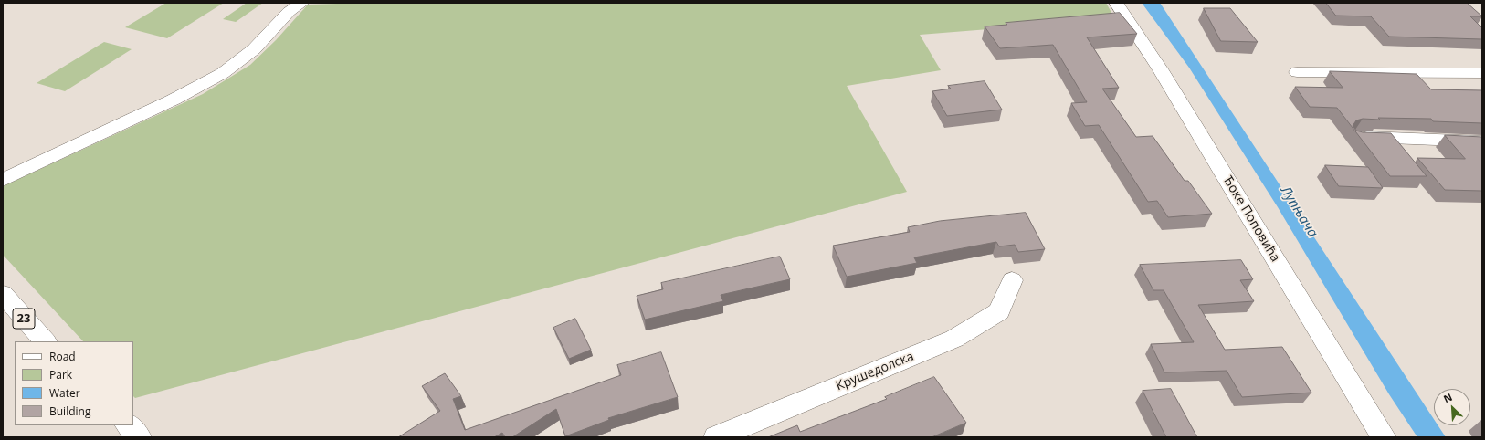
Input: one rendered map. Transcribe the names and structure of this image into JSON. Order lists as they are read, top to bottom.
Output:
{
  "streets": {
    "street": ["Ђоке Поповића", "23", "Крушедолска"]
  },
  "water": ["Лупњача"],
  "legend": [
    "Road",
    "Park",
    "Water",
    "Building"
  ],
  "north": "top left"
}
